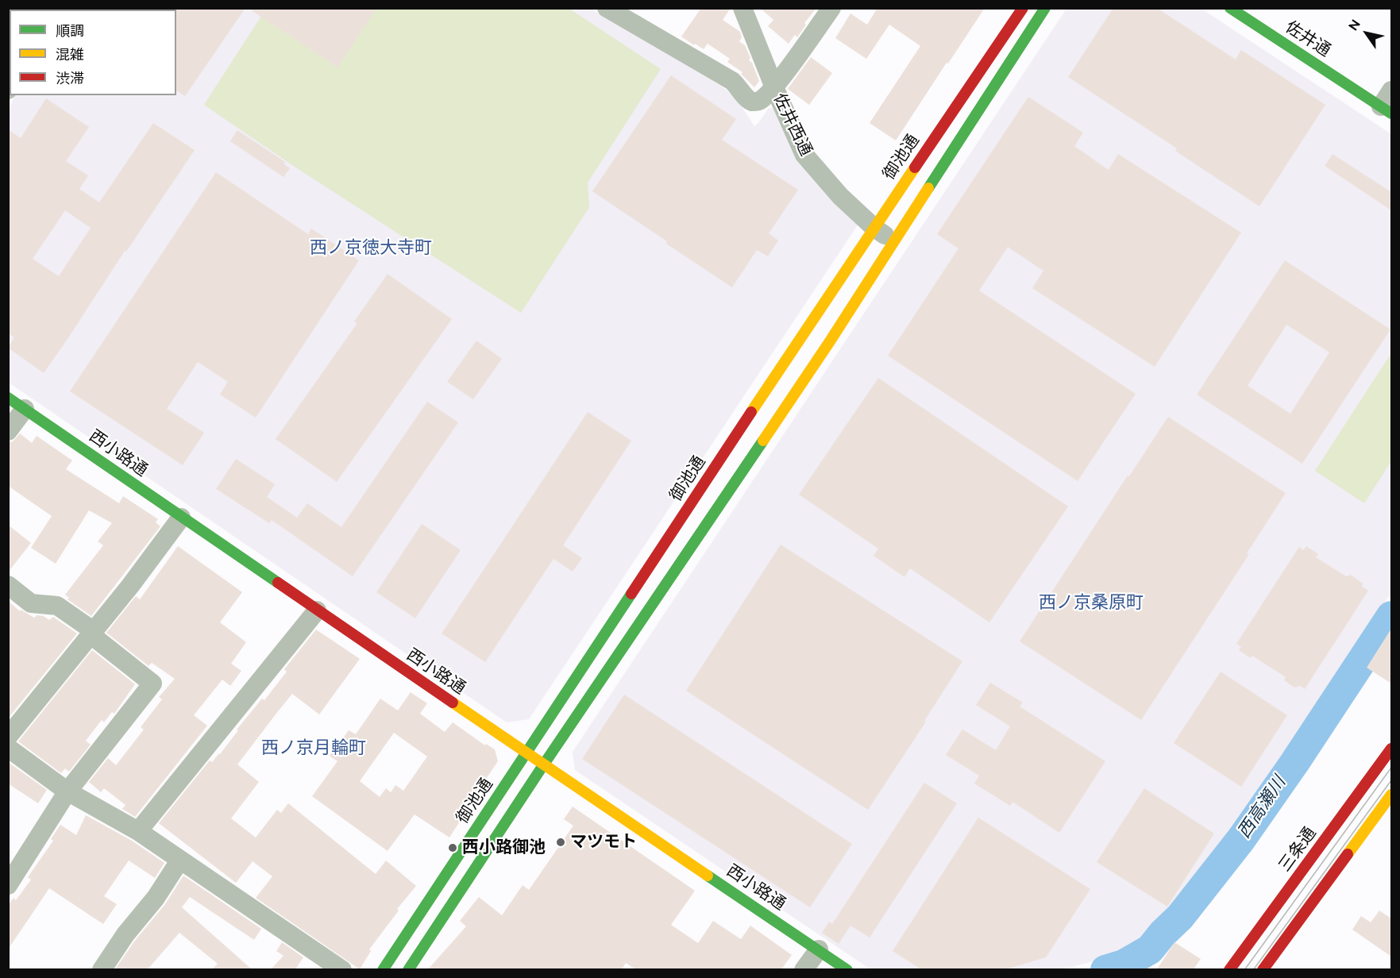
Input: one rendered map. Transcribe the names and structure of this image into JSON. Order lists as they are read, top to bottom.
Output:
{
  "streets": {
    "street": [
      "佐井通",
      "佐井西通",
      "御池通",
      "西小路通",
      "三条通"
    ]
  },
  "crossings": [
    ["佐井西通", "御池通"],
    ["御池通", "西小路通"]
  ],
  "districts": ["西ノ京徳大寺町", "西ノ京桑原町", "西ノ京月輪町"],
  "water": ["西高瀬川"],
  "places": ["マツモト", "西小路御池"],
  "legend": ["順調", "混雑", "渋滞"],
  "north": "top left"
}
